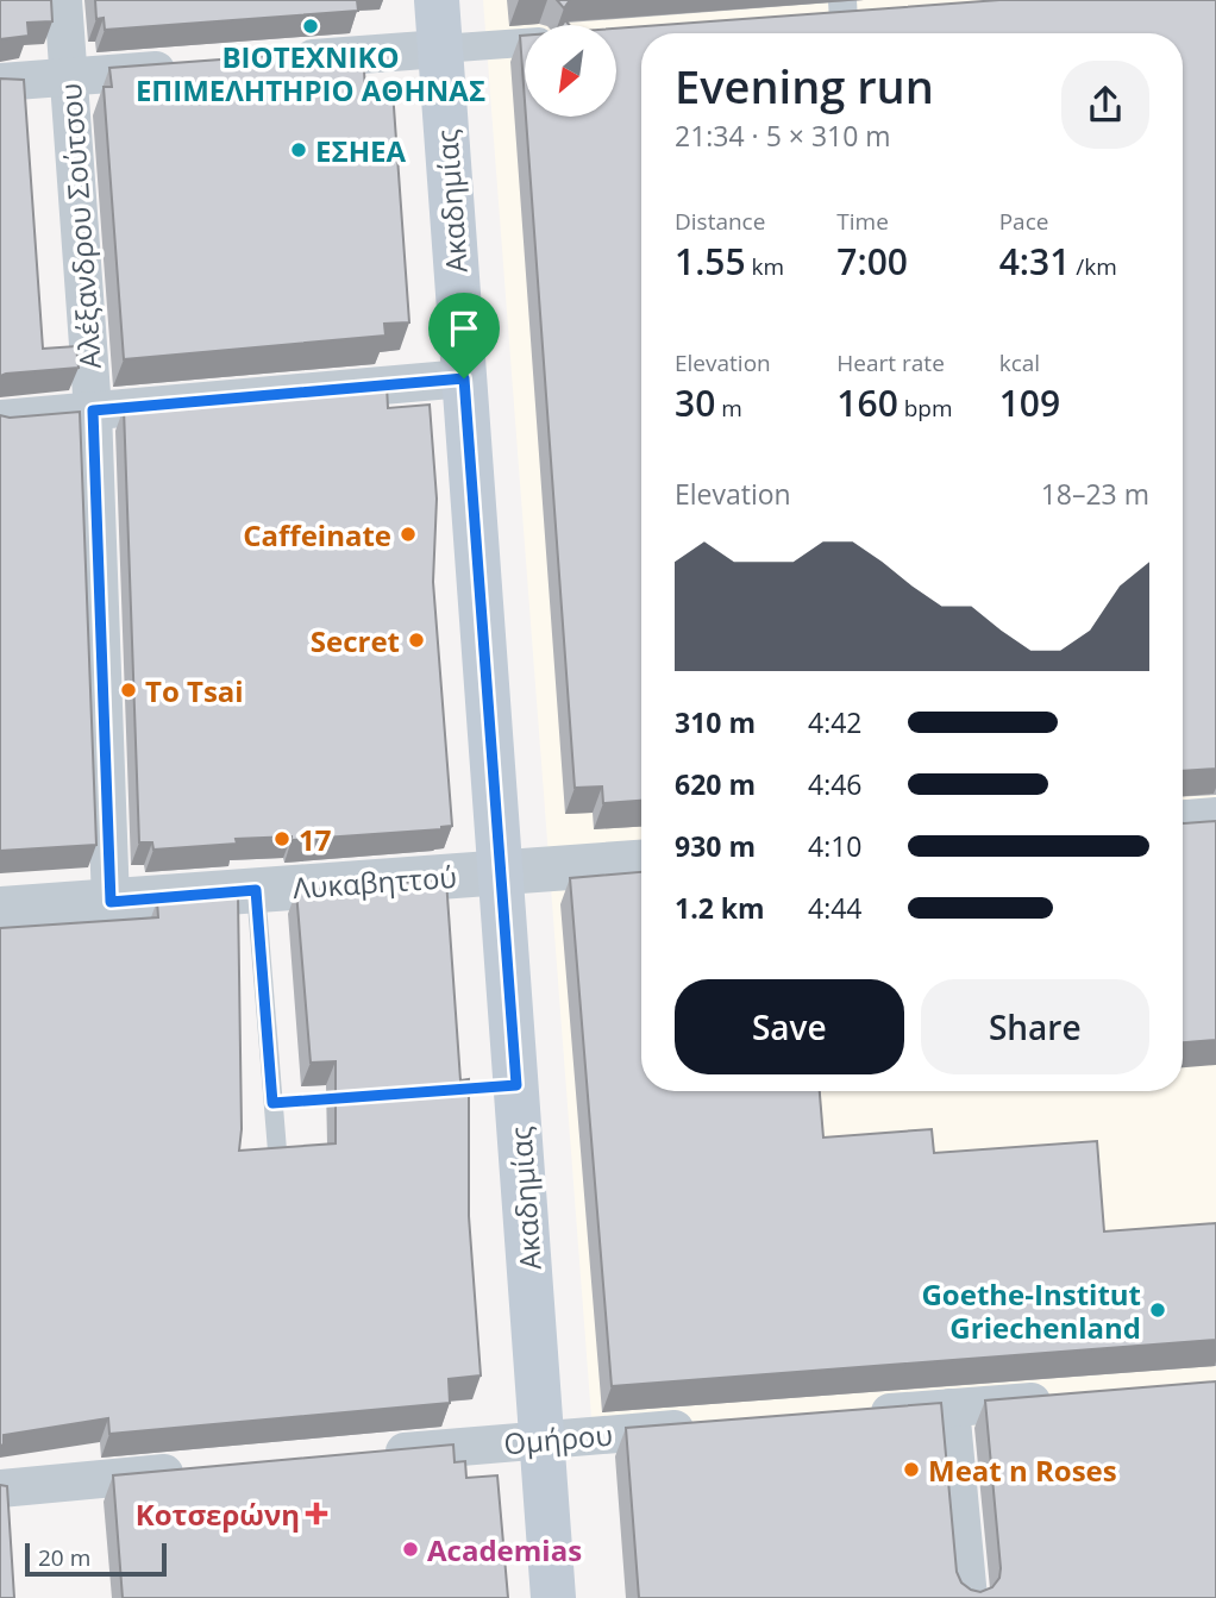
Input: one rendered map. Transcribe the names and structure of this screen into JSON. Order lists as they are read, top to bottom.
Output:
{
  "streets": {
    "main road": ["Ακαδημίας"],
    "street": ["Αλέξανδρου Σούτσου", "Λυκαβηττού", "Ομήρου"]
  },
  "crossings": [
    ["Ακαδημίας", "Λυκαβηττού"],
    ["Ακαδημίας", "Ομήρου"],
    ["Αλέξανδρου Σούτσου", "Λυκαβηττού"]
  ],
  "places": {
    "other": [
      "ΒΙΟΤΕΧΝΙΚΟ ΕΠΙΜΕΛΗΤΗΡΙΟ ΑΘΗΝΑΣ",
      "ΕΣΗΕΑ",
      "Caffeinate",
      "Secret",
      "To Tsai",
      "17",
      "Goethe-Institut Griechenland",
      "Meat n Roses",
      "Academias"
    ],
    "health": ["Κοτσερώνη"]
  },
  "scale_bar": "20 m",
  "north": "bottom left",
  "page": {
    "heading": ["Evening run", "21:34 · 5 × 310 m"],
    "stats": [
      ["Distance", "1.55 km"],
      ["Time", "7:00"],
      ["Pace", "4:31 /km"],
      ["Elevation", "30 m"],
      ["Heart rate", "160 bpm"],
      ["kcal", "109"]
    ],
    "chart": ["Elevation", "18–23 m"],
    "list": [
      {
        "name": "310 m",
        "note": "4:42"
      },
      {
        "name": "620 m",
        "note": "4:46"
      },
      {
        "name": "930 m",
        "note": "4:10"
      },
      {
        "name": "1.2 km",
        "note": "4:44"
      }
    ],
    "buttons": ["Save", "Share"],
    "scale": "20 m"
  }
}
